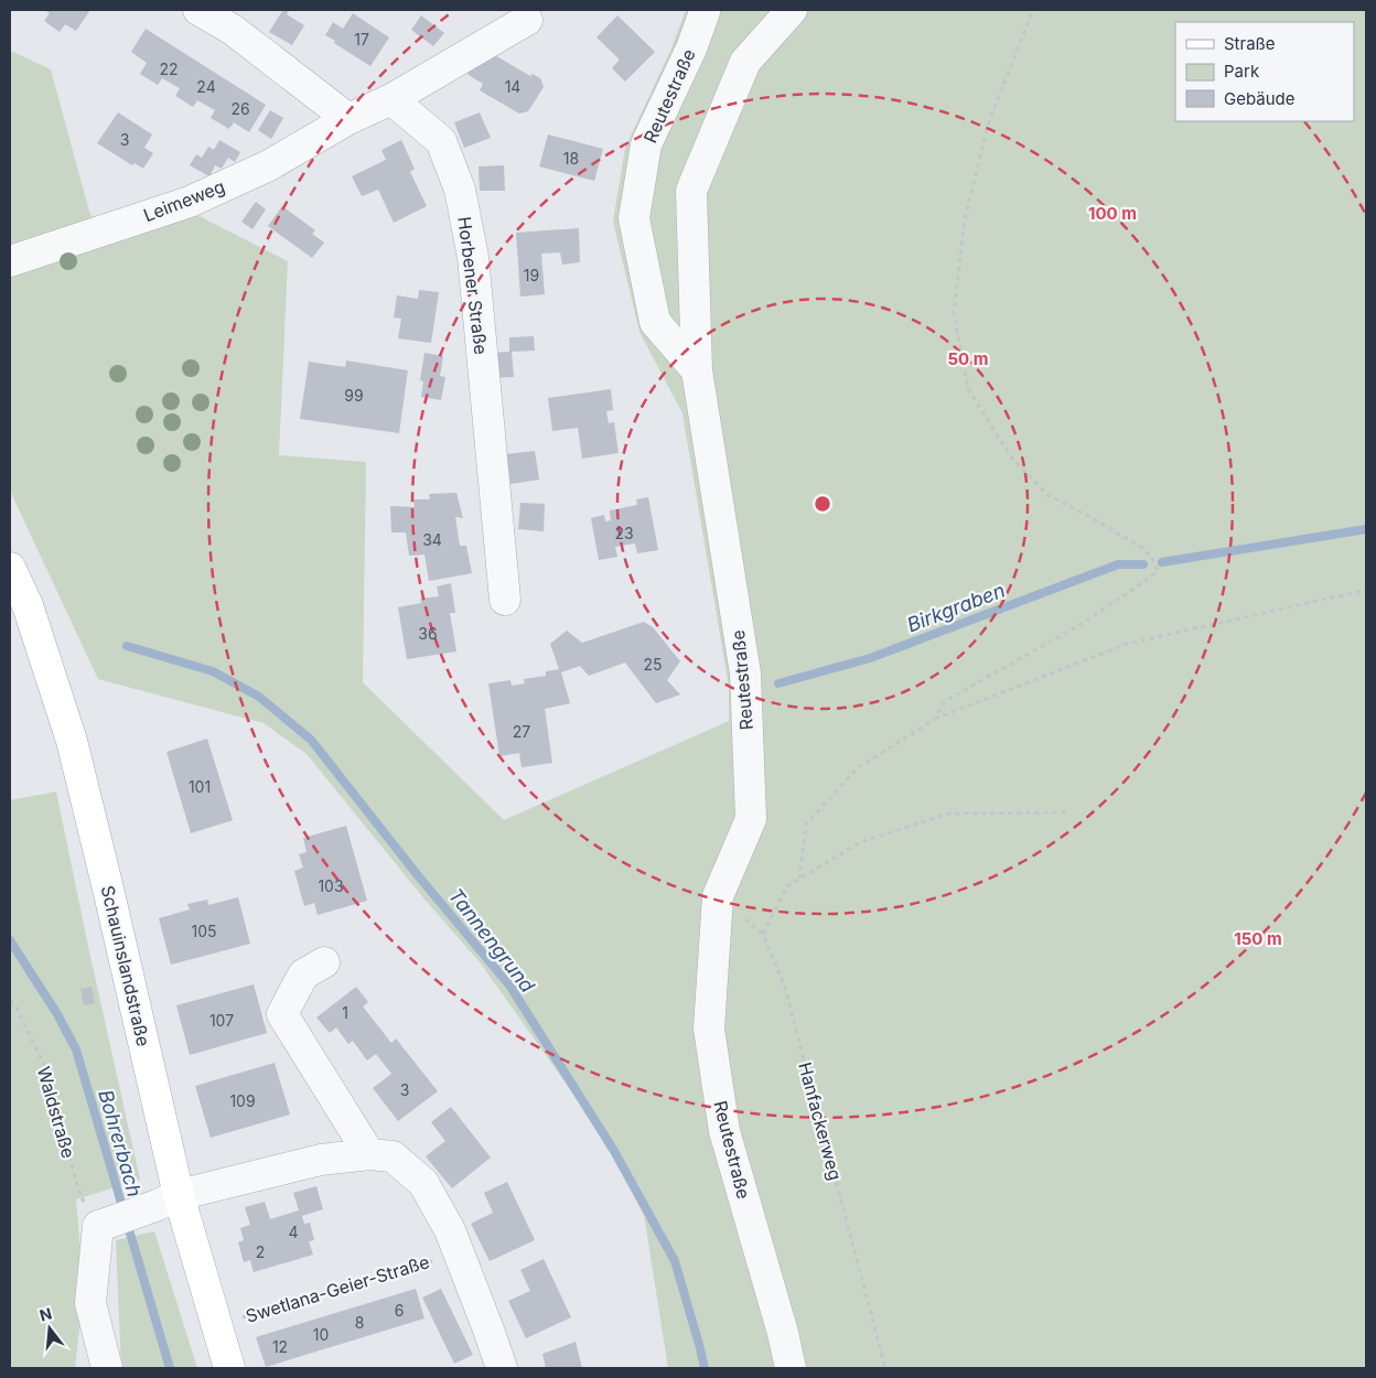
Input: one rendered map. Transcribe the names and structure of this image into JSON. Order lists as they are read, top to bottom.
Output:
{
  "streets": {
    "main road": ["Schauinslandstraße"],
    "street": ["Reutestraße", "Leimeweg", "Horbener Straße"],
    "path": ["Waldstraße", "Hanfackerweg", "Swetlana-Geier-Straße"]
  },
  "crossings": [
    ["Reutestraße", "Hanfackerweg"],
    ["Schauinslandstraße", "Swetlana-Geier-Straße"]
  ],
  "water": ["Birkgraben", "Tannengrund", "Bohrerbach"],
  "house_numbers": [
    "17",
    "22",
    "24",
    "14",
    "26",
    "3",
    "18",
    "19",
    "99",
    "23",
    "34",
    "36",
    "25",
    "27",
    "101",
    "103",
    "105",
    "1",
    "107",
    "3",
    "109",
    "4",
    "2",
    "6",
    "8",
    "10",
    "12"
  ],
  "legend": ["Straße", "Park", "Gebäude"],
  "north": "top",
  "rings": ["100 m", "50 m", "150 m"]
}
